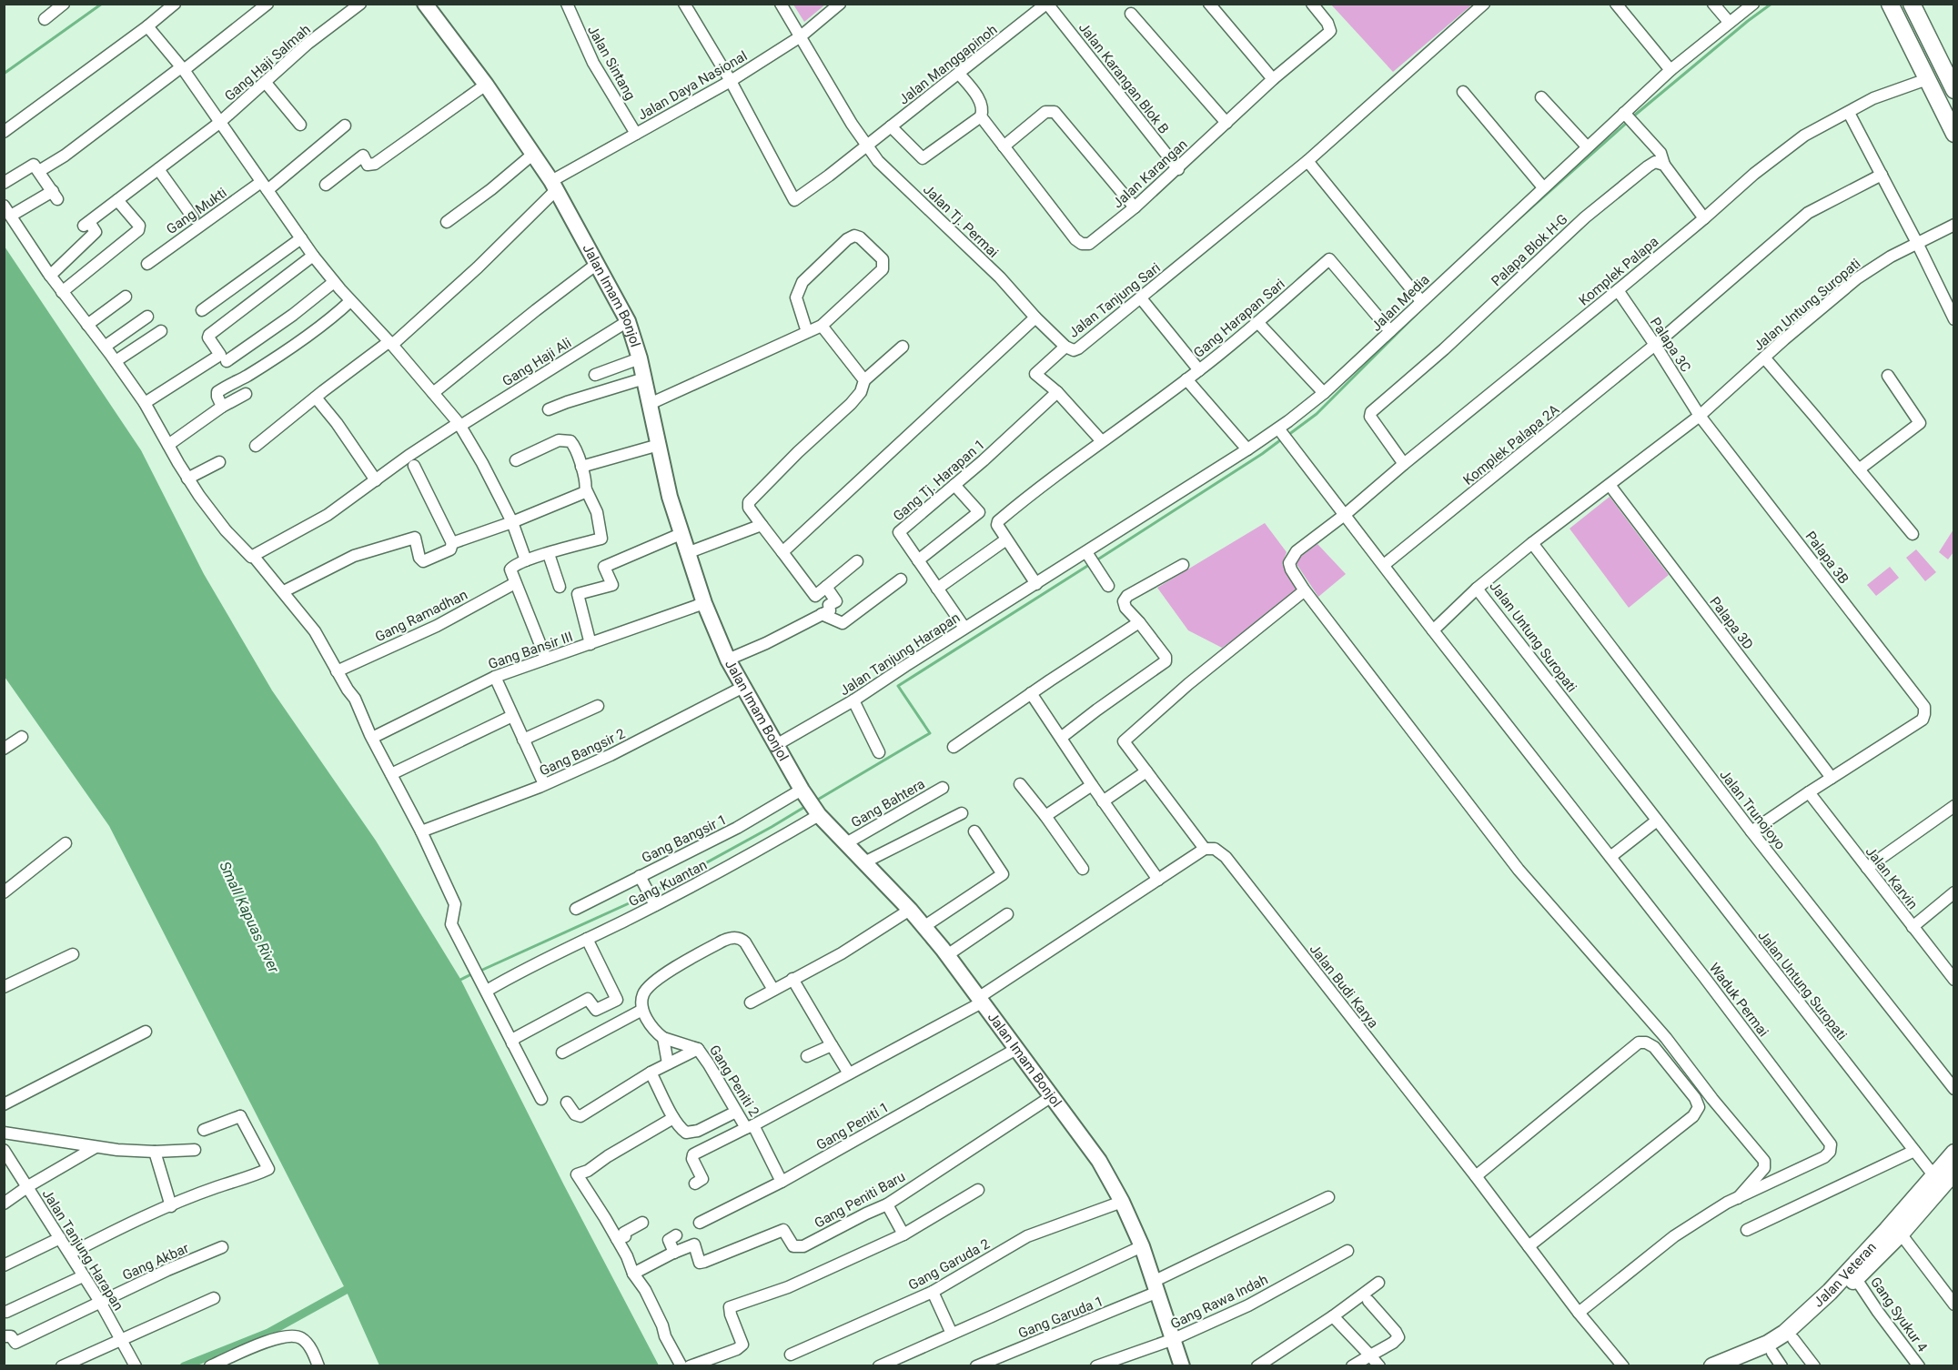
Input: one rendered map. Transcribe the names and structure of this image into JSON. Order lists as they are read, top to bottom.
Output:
{
  "streets": {
    "highway": ["Jalan Veteran"],
    "main road": ["Jalan Imam Bonjol"],
    "street": [
      "Gang Haji Salmah",
      "Jalan Sintang",
      "Jalan Manggapinoh",
      "Jalan Karangan Blok B",
      "Jalan Daya Nasional",
      "Jalan Karangan",
      "Gang Mukti",
      "Jalan Tj. Permai",
      "Palapa Blok H-G",
      "Komplek Palapa",
      "Jalan Tanjung Sari",
      "Jalan Media",
      "Jalan Untung Suropati",
      "Gang Harapan Sari",
      "Palapa 3C",
      "Gang Haji Ali",
      "Komplek Palapa 2A",
      "Gang Tj. Harapan 1",
      "Palapa 3B",
      "Gang Ramadhan",
      "Palapa 3D",
      "Gang Bansir III",
      "Jalan Tanjung Harapan",
      "Gang Bangsir 2",
      "Gang Bahtera",
      "Jalan Trunojoyo",
      "Gang Bangsir 1",
      "Jalan Karvin",
      "Gang Kuantan",
      "Jalan Budi Karya",
      "Waduk Permai",
      "Gang Peniti 2",
      "Gang Peniti 1",
      "Gang Peniti Baru",
      "Gang Akbar",
      "Gang Garuda 2",
      "Gang Rawa Indah",
      "Gang Syukur 4",
      "Gang Garuda 1"
    ]
  },
  "crossings": [
    ["Jalan Sintang", "Jalan Daya Nasional"],
    ["Jalan Manggapinoh", "Jalan Karangan Blok B"],
    ["Jalan Manggapinoh", "Jalan Daya Nasional"],
    ["Jalan Manggapinoh", "Jalan Karangan"],
    ["Jalan Manggapinoh", "Jalan Tj. Permai"],
    ["Jalan Karangan Blok B", "Jalan Karangan"],
    ["Jalan Daya Nasional", "Jalan Tj. Permai"],
    ["Jalan Daya Nasional", "Jalan Imam Bonjol"],
    ["Jalan Tj. Permai", "Jalan Tanjung Sari"],
    ["Palapa Blok H-G", "Komplek Palapa"],
    ["Komplek Palapa", "Palapa 3C"],
    ["Komplek Palapa", "Waduk Permai"],
    ["Jalan Imam Bonjol", "Gang Haji Ali"],
    ["Jalan Imam Bonjol", "Gang Bansir III"],
    ["Jalan Imam Bonjol", "Jalan Tanjung Harapan"],
    ["Jalan Imam Bonjol", "Gang Bangsir 2"],
    ["Jalan Imam Bonjol", "Gang Bahtera"],
    ["Jalan Imam Bonjol", "Gang Bangsir 1"],
    ["Jalan Imam Bonjol", "Gang Kuantan"],
    ["Jalan Imam Bonjol", "Gang Peniti 2"],
    ["Jalan Imam Bonjol", "Gang Peniti 1"],
    ["Jalan Imam Bonjol", "Gang Peniti Baru"],
    ["Jalan Imam Bonjol", "Gang Garuda 2"],
    ["Jalan Imam Bonjol", "Gang Rawa Indah"],
    ["Jalan Imam Bonjol", "Gang Garuda 1"],
    ["Jalan Media", "Gang Harapan Sari"],
    ["Jalan Media", "Jalan Tanjung Harapan"],
    ["Jalan Media", "Waduk Permai"],
    ["Jalan Untung Suropati", "Palapa 3C"],
    ["Jalan Untung Suropati", "Palapa 3B"],
    ["Jalan Untung Suropati", "Palapa 3D"],
    ["Jalan Untung Suropati", "Jalan Trunojoyo"],
    ["Jalan Untung Suropati", "Jalan Veteran"],
    ["Palapa 3C", "Komplek Palapa 2A"],
    ["Palapa 3C", "Palapa 3B"],
    ["Komplek Palapa 2A", "Waduk Permai"],
    ["Gang Tj. Harapan 1", "Jalan Tanjung Harapan"],
    ["Palapa 3B", "Palapa 3D"],
    ["Jalan Tanjung Harapan", "Gang Akbar"],
    ["Jalan Budi Karya", "Waduk Permai"],
    ["Jalan Veteran", "Gang Syukur 4"]
  ],
  "water": ["Small Kapuas River"]
}
